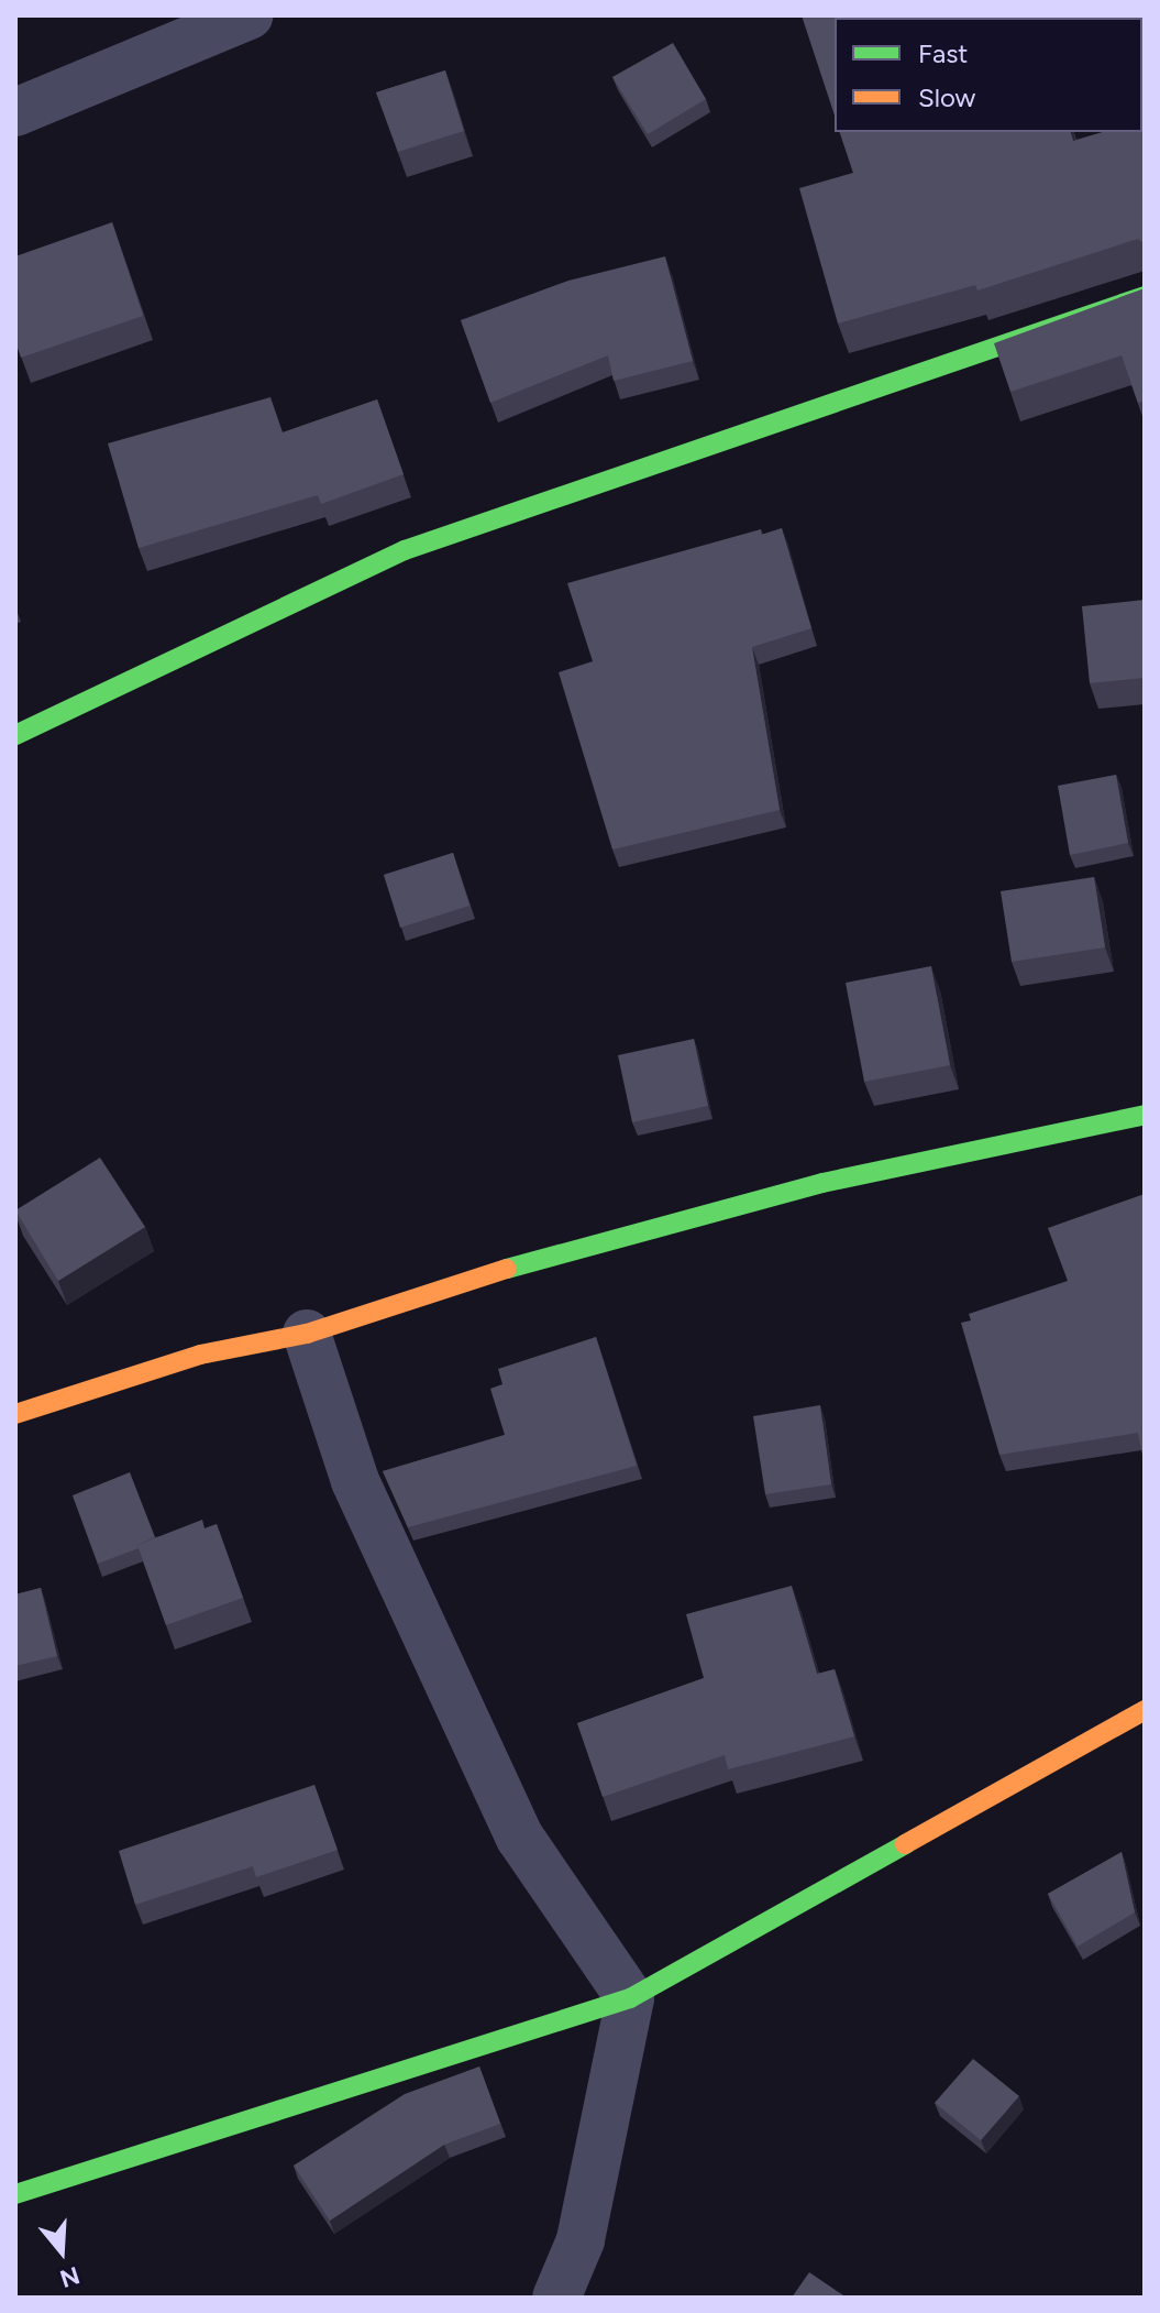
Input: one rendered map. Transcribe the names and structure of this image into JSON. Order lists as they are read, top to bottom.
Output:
{
  "legend": ["Fast", "Slow"],
  "north": "bottom"
}
